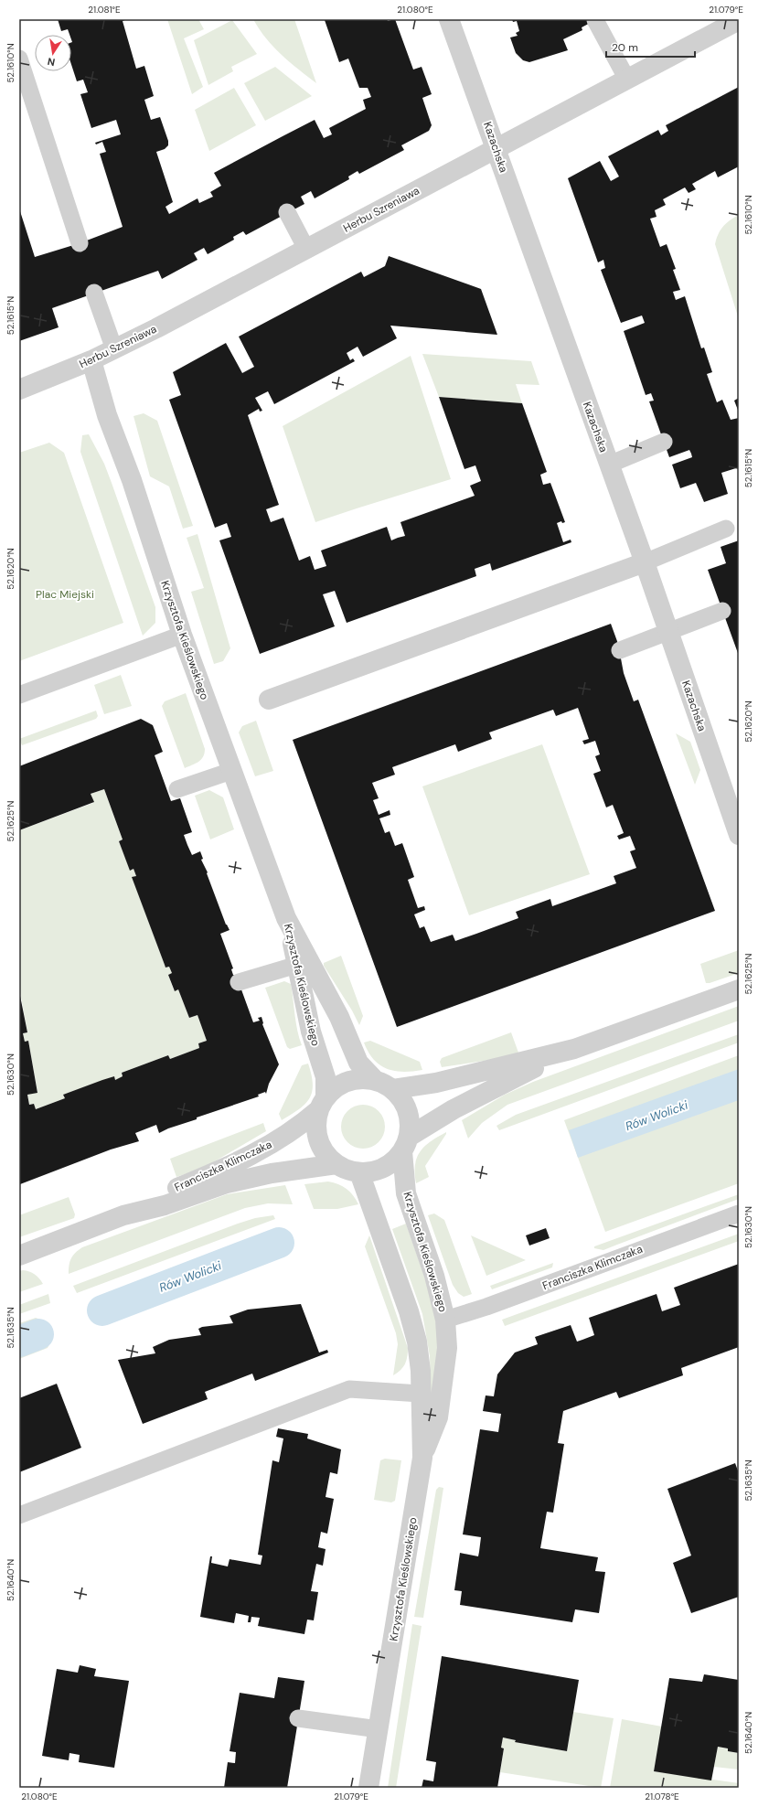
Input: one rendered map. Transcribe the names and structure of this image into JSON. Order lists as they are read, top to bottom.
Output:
{
  "streets": {
    "street": [
      "Kazachska",
      "Herbu Szreniawa",
      "Krzysztofa Kieślowskiego",
      "Franciszka Klimczaka"
    ]
  },
  "crossings": [
    ["Kazachska", "Herbu Szreniawa"],
    ["Herbu Szreniawa", "Krzysztofa Kieślowskiego"],
    ["Krzysztofa Kieślowskiego", "Franciszka Klimczaka"]
  ],
  "water": ["Rów Wolicki"],
  "parks": ["Plac Miejski"],
  "scale_bar": "20 m",
  "north": "bottom",
  "coordinates": [
    "21.081°E",
    "21.080°E",
    "21.079°E",
    "52.1610°N",
    "52.1615°N",
    "52.1620°N",
    "52.1625°N",
    "52.1630°N",
    "52.1635°N",
    "52.1640°N",
    "21.078°E"
  ]
}
